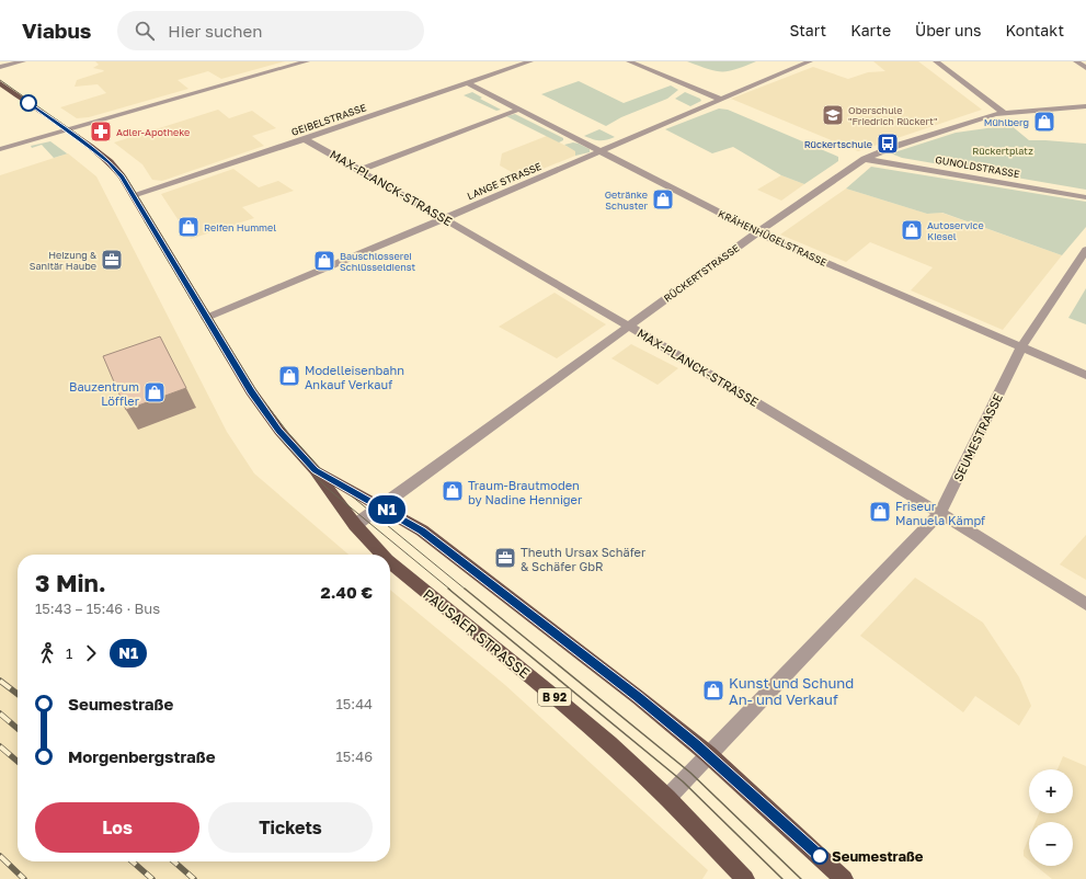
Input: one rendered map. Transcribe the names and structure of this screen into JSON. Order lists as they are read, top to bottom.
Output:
{
  "streets": {
    "main road": ["PAUSAER STRASSE", "B 92"],
    "street": [
      "GEIBELSTRASSE",
      "GUNOLDSTRASSE",
      "LANGE STRASSE",
      "MAX-PLANCK-STRASSE",
      "KRÄHENHÜGELSTRASSE",
      "RÜCKERTSTRASSE",
      "SEUMESTRASSE"
    ]
  },
  "crossings": [
    ["GEIBELSTRASSE", "MAX-PLANCK-STRASSE"],
    ["GEIBELSTRASSE", "KRÄHENHÜGELSTRASSE"],
    ["GEIBELSTRASSE", "PAUSAER STRASSE"],
    ["GUNOLDSTRASSE", "RÜCKERTSTRASSE"],
    ["LANGE STRASSE", "MAX-PLANCK-STRASSE"],
    ["LANGE STRASSE", "KRÄHENHÜGELSTRASSE"],
    ["LANGE STRASSE", "PAUSAER STRASSE"],
    ["MAX-PLANCK-STRASSE", "RÜCKERTSTRASSE"],
    ["MAX-PLANCK-STRASSE", "SEUMESTRASSE"],
    ["KRÄHENHÜGELSTRASSE", "RÜCKERTSTRASSE"],
    ["KRÄHENHÜGELSTRASSE", "SEUMESTRASSE"],
    ["RÜCKERTSTRASSE", "PAUSAER STRASSE"],
    ["SEUMESTRASSE", "PAUSAER STRASSE"]
  ],
  "parks": ["Rückertplatz"],
  "places": {
    "school or university": ["Oberschule \"Friedrich Rückert\""],
    "shop": [
      "Mühlberg",
      "Getränke Schuster",
      "Reifen Hummel",
      "Autoservice Kiesel",
      "Bauschlosserei Schlüsseldienst",
      "Modelleisenbahn Ankauf Verkauf",
      "Bauzentrum Löffler",
      "Traum-Brautmoden by Nadine Henniger",
      "Friseur Manuela Kämpf",
      "Kunst und Schund An- und Verkauf"
    ],
    "pharmacy": ["Adler-Apotheke"],
    "bus stop": ["Rückertschule"],
    "office": ["Heizung & Sanitär Haube", "Theuth Ursax Schäfer & Schäfer GbR"],
    "other": ["Seumestraße"]
  },
  "lines": ["bus line N1"],
  "page": {
    "header": "Viabus",
    "search": "Hier suchen",
    "nav": [
      "Start",
      "Karte",
      "Über uns",
      "Kontakt"
    ],
    "on_map": "N1",
    "heading": ["3 Min.", "15:43 – 15:46 · Bus", "2.40 €"],
    "legs": ["1", "N1"],
    "list": [
      {
        "name": "Seumestraße",
        "value": "15:44"
      },
      {
        "name": "Morgenbergstraße",
        "value": "15:46"
      }
    ],
    "map_buttons": ["+", "−"],
    "buttons": ["Los", "Tickets"]
  }
}
